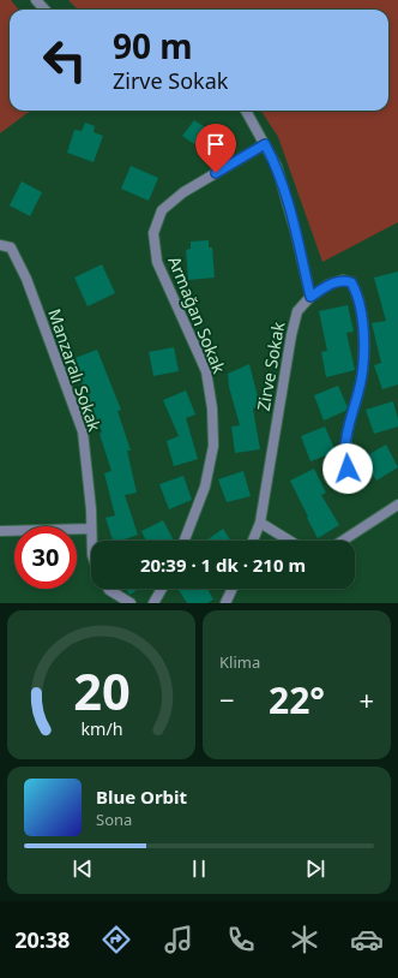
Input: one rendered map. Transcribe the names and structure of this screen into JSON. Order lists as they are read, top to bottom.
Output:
{
  "streets": {
    "street": ["Armağan Sokak", "Zirve Sokak", "Manzaralı Sokak"]
  },
  "page": {
    "turn": ["90 m", "Zirve Sokak"],
    "limit": "30",
    "trip": "20:39 · 1 dk · 210 m",
    "tile": "Klima",
    "heat": ["−", "22°", "+"],
    "song": ["Blue Orbit", "Sona"],
    "tabs": "20:38",
    "gauge": ["20", "km/h"]
  }
}
